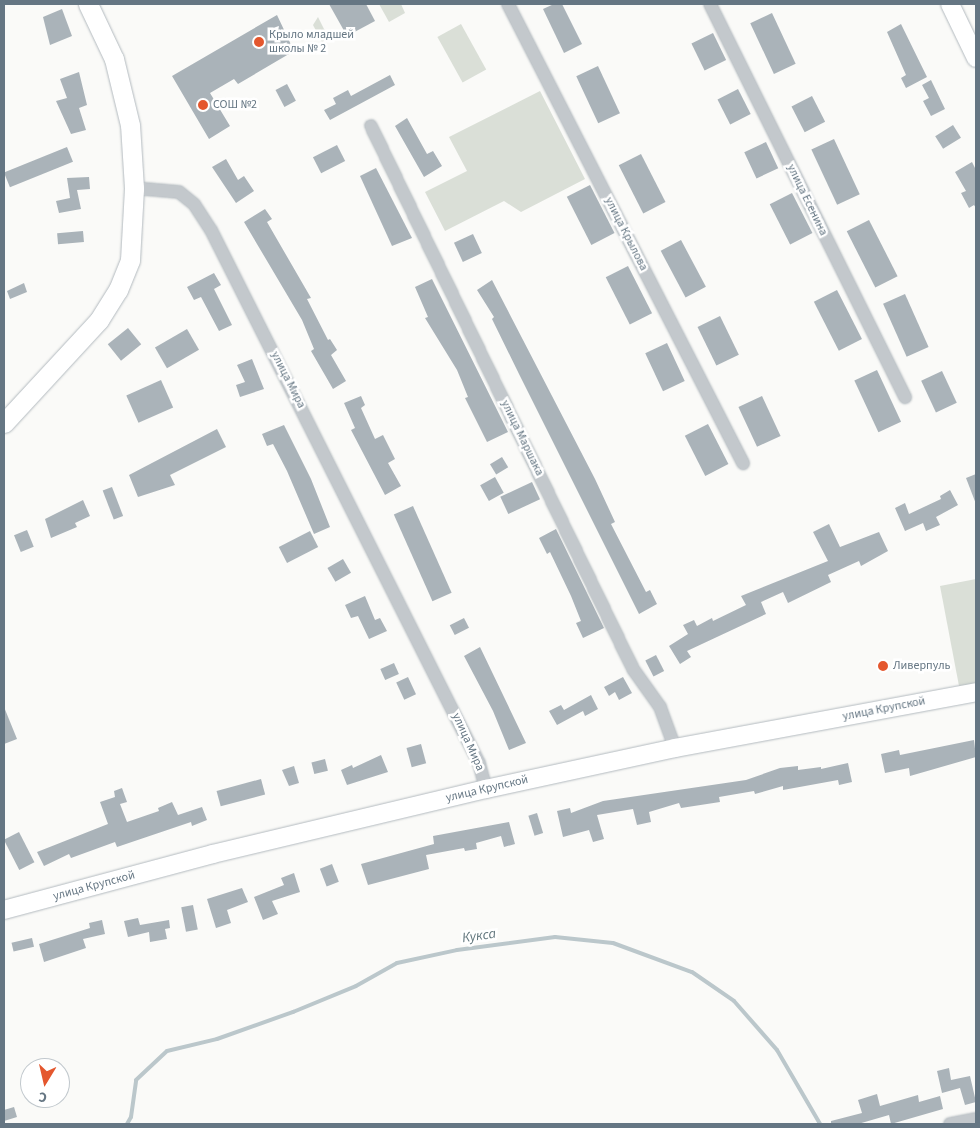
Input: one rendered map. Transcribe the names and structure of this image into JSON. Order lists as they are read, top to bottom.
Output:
{
  "streets": {
    "street": [
      "улица Есенина",
      "улица Крылова",
      "улица Мира",
      "улица Маршака",
      "улица Крупской"
    ]
  },
  "crossings": [
    ["улица Мира", "улица Крупской"],
    ["улица Маршака", "улица Крупской"]
  ],
  "water": ["Кукса"],
  "places": ["Крыло младшей школы № 2", "СОШ №2", "Ливерпуль"],
  "north": "bottom"
}
